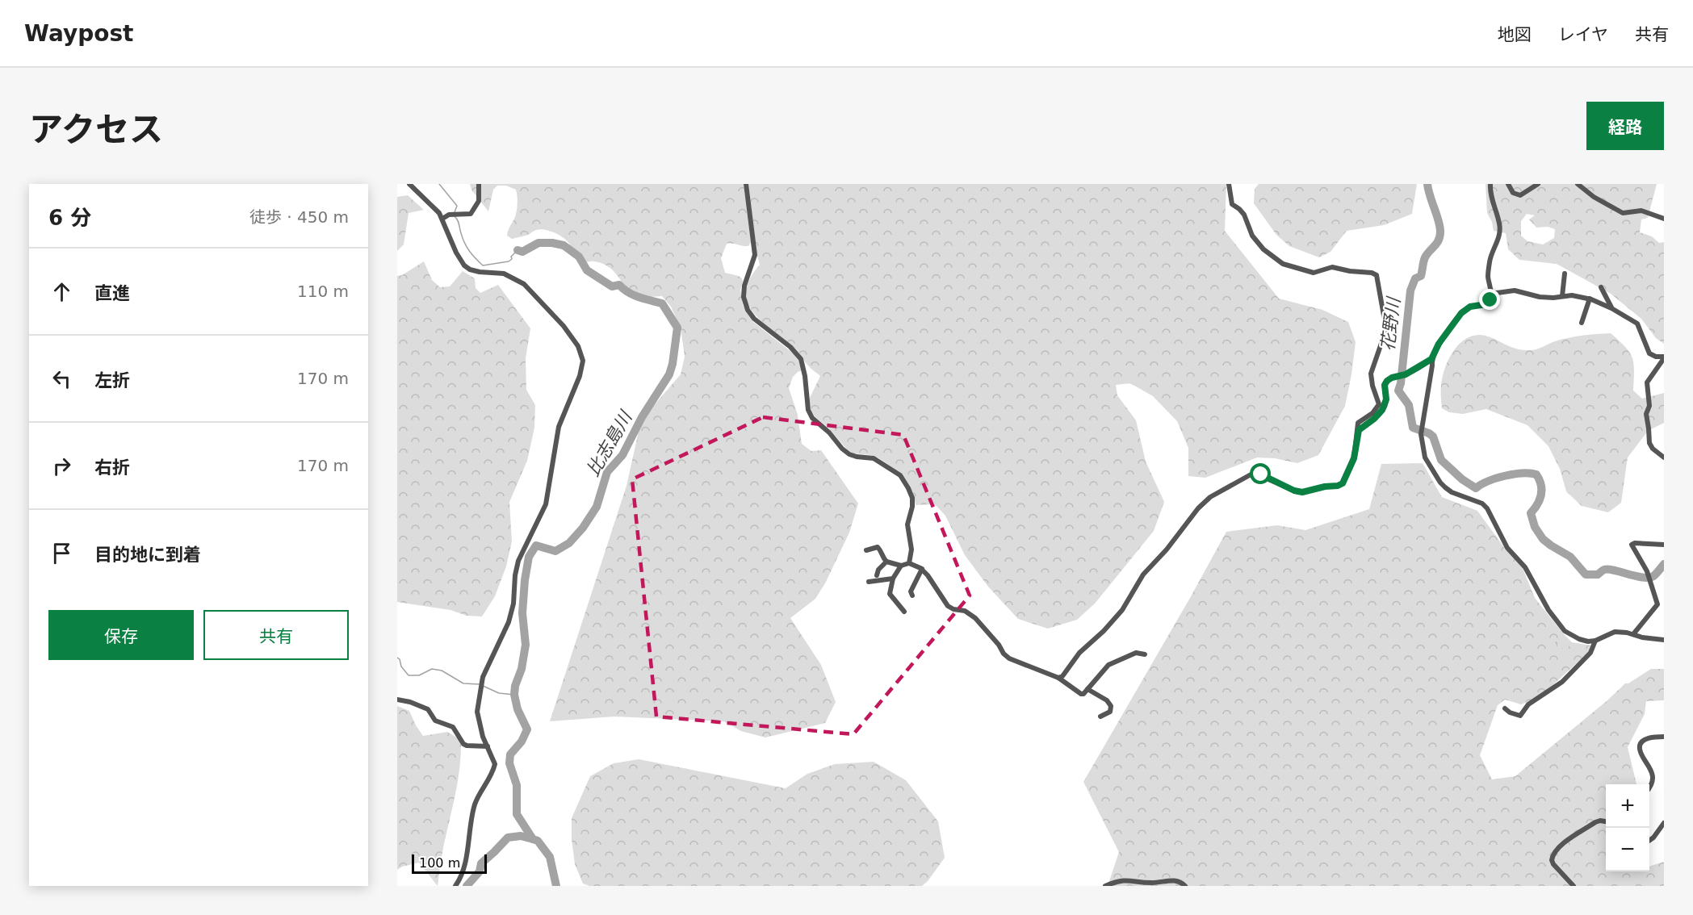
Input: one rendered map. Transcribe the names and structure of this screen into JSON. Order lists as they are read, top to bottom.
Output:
{
  "water": ["花野川", "比志島川"],
  "scale_bar": "100 m",
  "page": {
    "header": "Waypost",
    "nav": ["地図", "レイヤ", "共有"],
    "title": "アクセス",
    "buttons": [
      "経路",
      ["保存", "共有"]
    ],
    "heading": ["6 分", "徒歩 · 450 m"],
    "list": [
      ["直進", "110 m"],
      ["左折", "170 m"],
      ["右折", "170 m"],
      "目的地に到着"
    ],
    "map_buttons": ["+", "−"],
    "scale": "100 m"
  }
}
